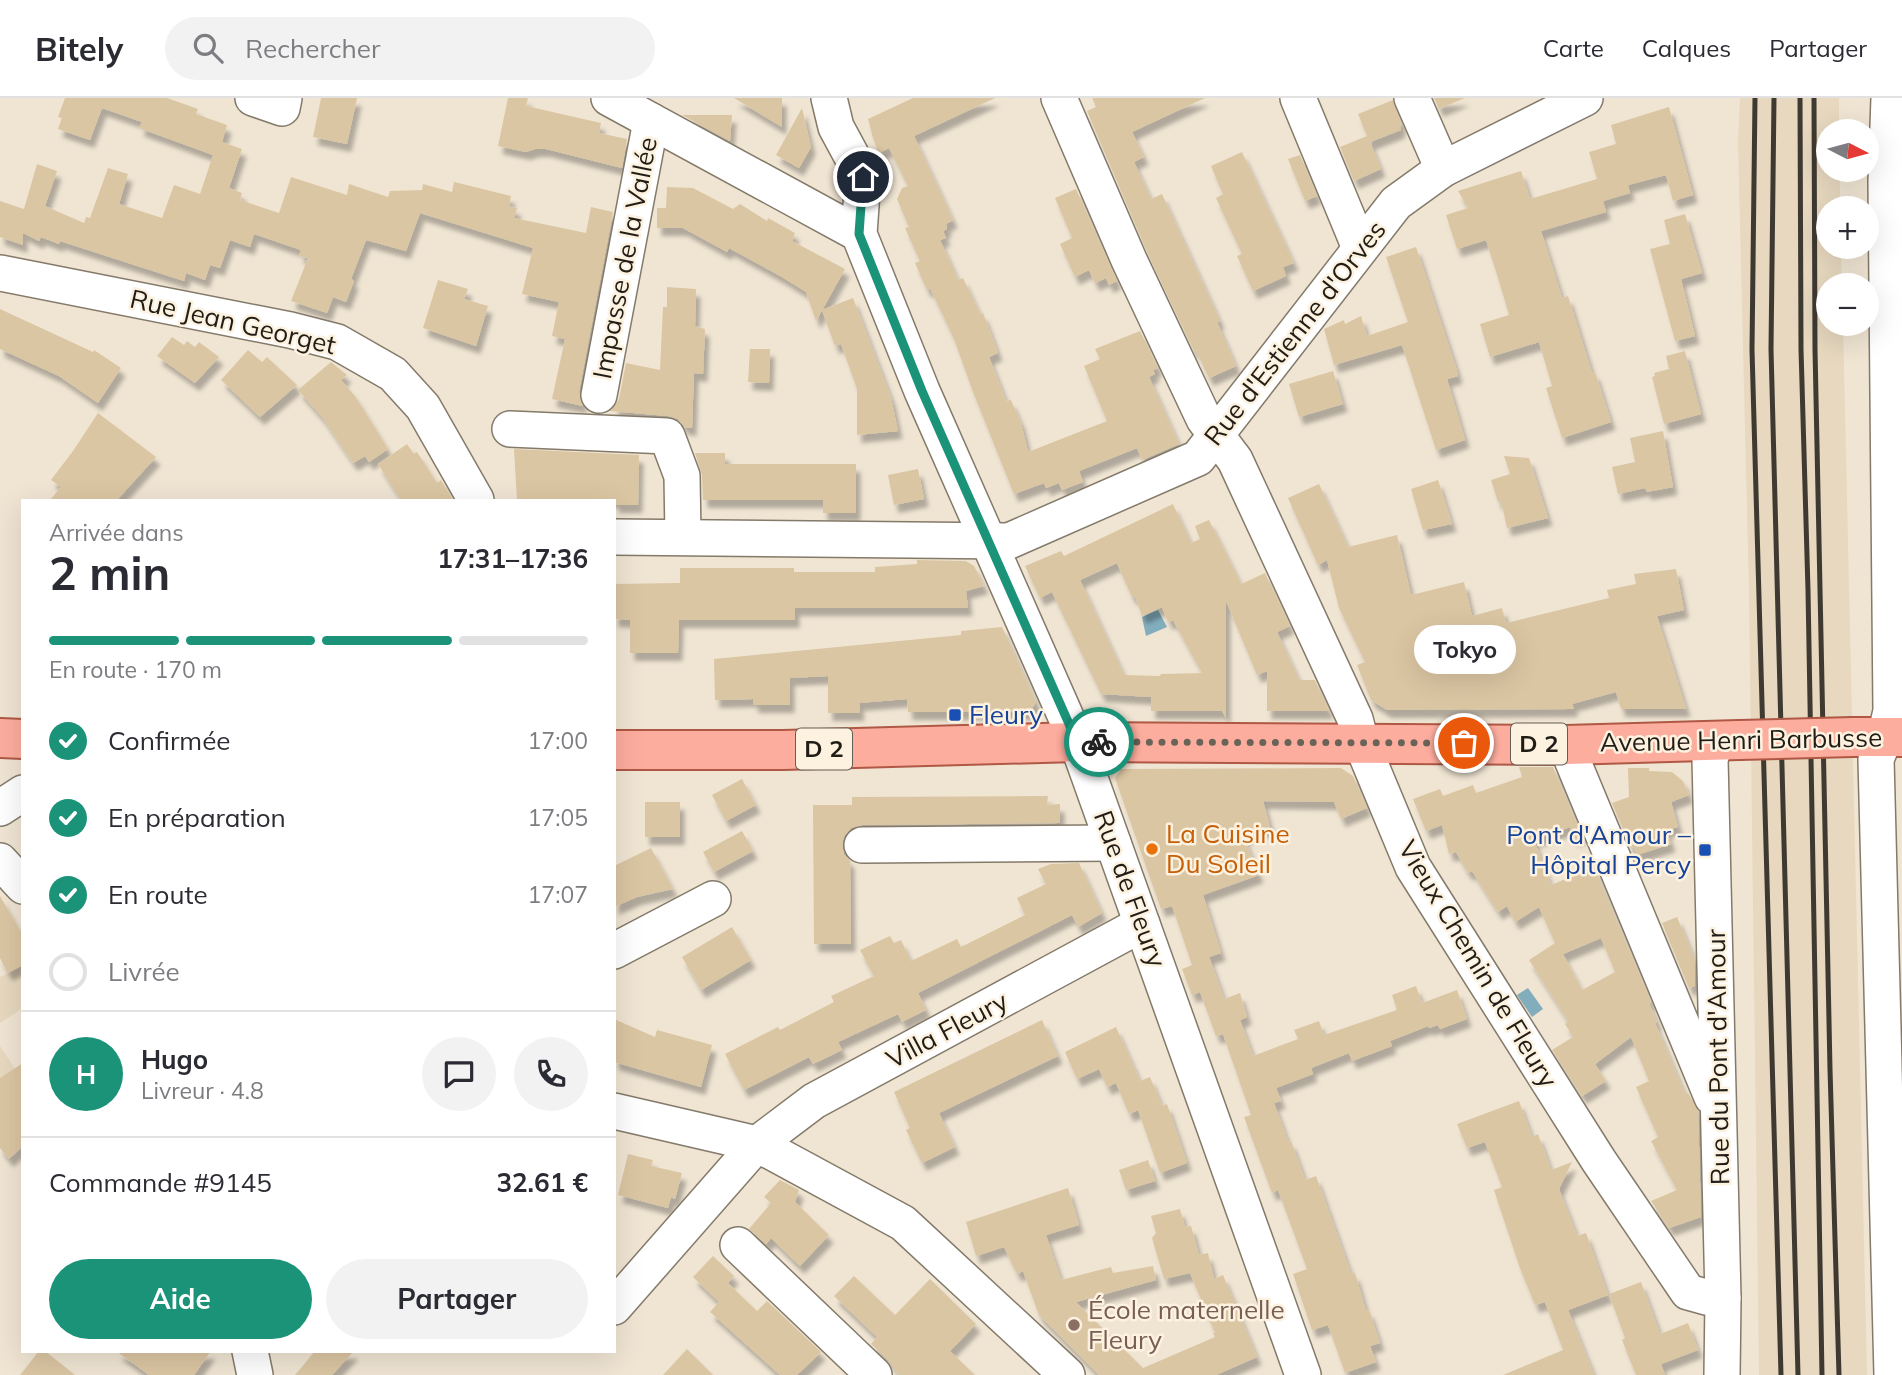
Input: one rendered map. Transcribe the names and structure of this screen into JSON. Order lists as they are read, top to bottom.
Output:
{
  "streets": {
    "main road": ["Avenue Henri Barbusse", "D 2"],
    "street": [
      "Impasse de la Vallée",
      "Rue Jean Georget",
      "Rue d'Estienne d'Orves",
      "Rue de Fleury",
      "Vieux Chemin de Fleury",
      "Villa Fleury",
      "Rue du Pont d'Amour"
    ]
  },
  "crossings": [
    ["Rue d'Estienne d'Orves", "Rue de Fleury"],
    ["Rue d'Estienne d'Orves", "Vieux Chemin de Fleury"],
    ["Avenue Henri Barbusse", "Rue de Fleury"],
    ["Avenue Henri Barbusse", "Vieux Chemin de Fleury"],
    ["Avenue Henri Barbusse", "Rue du Pont d'Amour"],
    ["Rue de Fleury", "Villa Fleury"],
    ["Vieux Chemin de Fleury", "Rue du Pont d'Amour"]
  ],
  "places": {
    "transit": ["Fleury", "Pont d'Amour – Hôpital Percy"],
    "other": ["Tokyo", "La Cuisine Du Soleil", "École maternelle Fleury"]
  },
  "north": "right",
  "page": {
    "header": "Bitely",
    "search": "Rechercher",
    "nav": ["Carte", "Calques", "Partager"],
    "map_buttons": ["+", "−"],
    "heading": ["2 min", "Arrivée dans", "17:31–17:36"],
    "panel": [
      "Hugo",
      "Livreur · 4.8",
      "Commande #9145",
      "32.61 €"
    ],
    "bar": "En route · 170 m",
    "bubble": "Tokyo",
    "list": [
      ["Confirmée", "17:00"],
      ["En préparation", "17:05"],
      ["En route", "17:07"],
      "Livrée"
    ],
    "round": "H",
    "buttons": ["Aide", "Partager"]
  }
}
